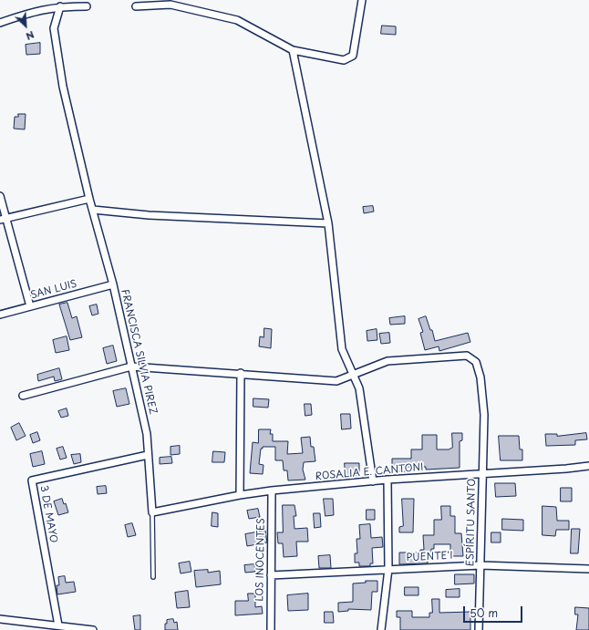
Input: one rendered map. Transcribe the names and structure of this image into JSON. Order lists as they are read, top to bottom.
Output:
{
  "streets": {
    "street": [
      "SAN LUIS",
      "FRANCISCA SILVIA PIREZ",
      "ROSALIA E. CANTONI",
      "3 DE MAYO",
      "ESPÍRITU SANTO",
      "PUENTE'I",
      "LOS INOCENTES"
    ]
  },
  "crossings": [
    ["SAN LUIS", "FRANCISCA SILVIA PIREZ"],
    ["FRANCISCA SILVIA PIREZ", "ROSALIA E. CANTONI"],
    ["FRANCISCA SILVIA PIREZ", "3 DE MAYO"],
    ["FRANCISCA SILVIA PIREZ", "ESPÍRITU SANTO"],
    ["ROSALIA E. CANTONI", "ESPÍRITU SANTO"],
    ["ROSALIA E. CANTONI", "LOS INOCENTES"],
    ["ESPÍRITU SANTO", "PUENTE'I"],
    ["PUENTE'I", "LOS INOCENTES"]
  ],
  "scale_bar": "50 m",
  "north": "bottom right"
}
